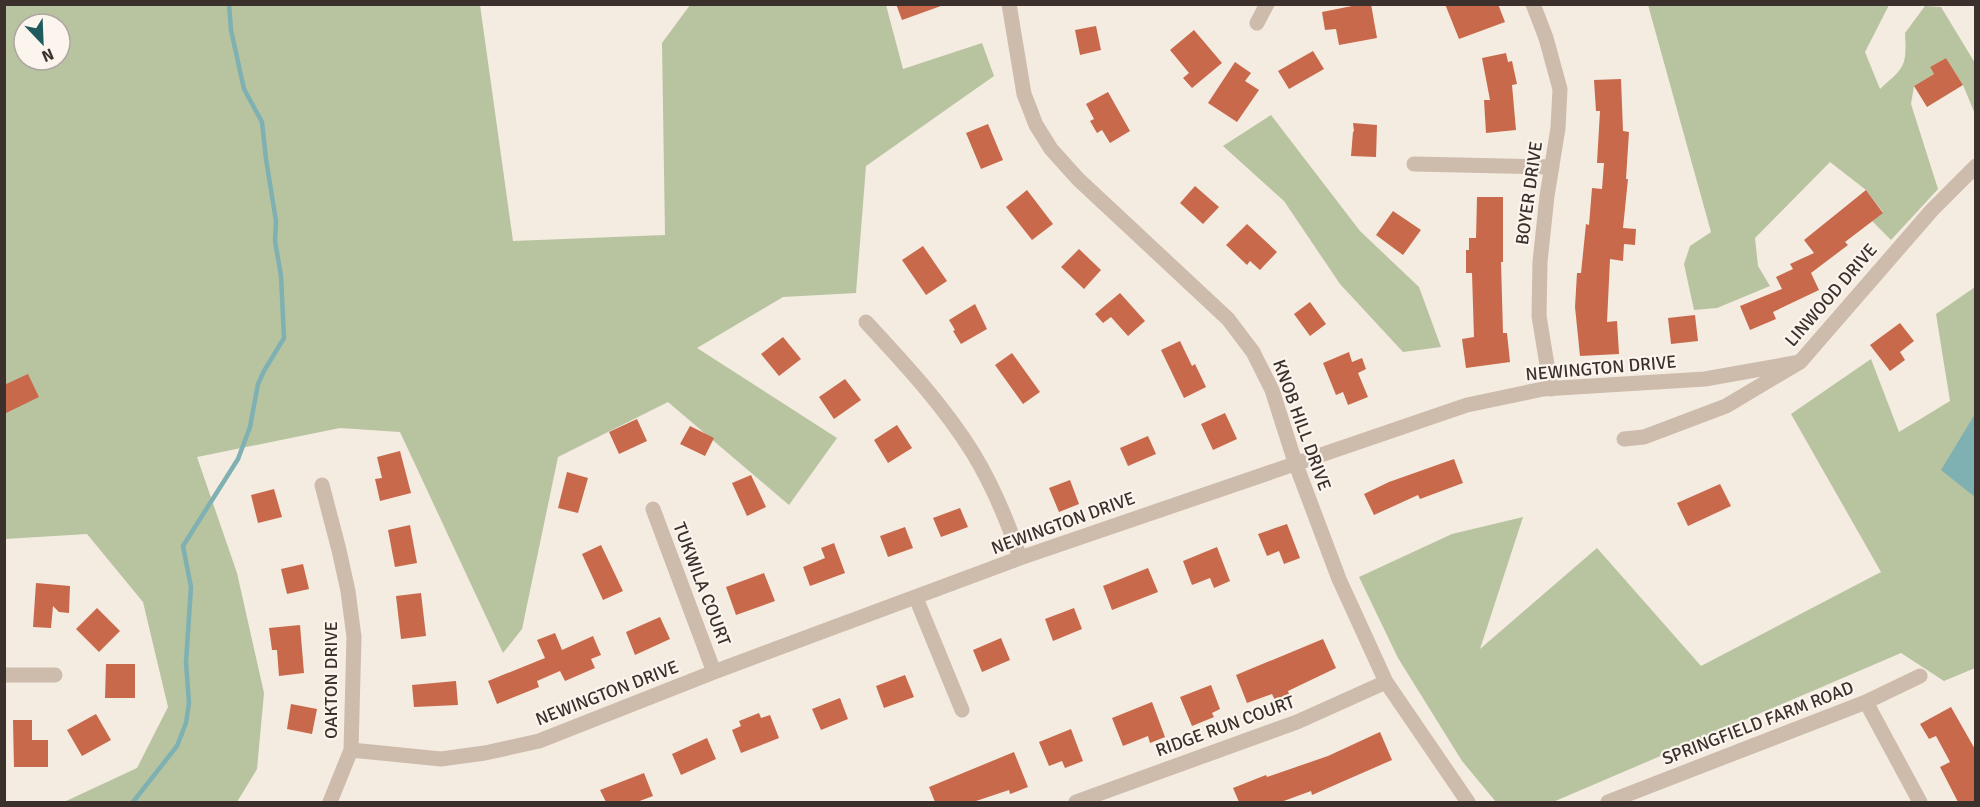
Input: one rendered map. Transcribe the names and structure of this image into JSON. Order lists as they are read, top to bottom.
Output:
{
  "streets": {
    "street": [
      "BOYER DRIVE",
      "LINWOOD DRIVE",
      "NEWINGTON DRIVE",
      "KNOB HILL DRIVE",
      "TUKWILA COURT",
      "OAKTON DRIVE",
      "SPRINGFIELD FARM ROAD",
      "RIDGE RUN COURT"
    ]
  },
  "crossings": [
    ["BOYER DRIVE", "NEWINGTON DRIVE"],
    ["LINWOOD DRIVE", "NEWINGTON DRIVE"],
    ["NEWINGTON DRIVE", "KNOB HILL DRIVE"],
    ["NEWINGTON DRIVE", "TUKWILA COURT"],
    ["NEWINGTON DRIVE", "OAKTON DRIVE"],
    ["KNOB HILL DRIVE", "RIDGE RUN COURT"]
  ],
  "north": "bottom right"
}
